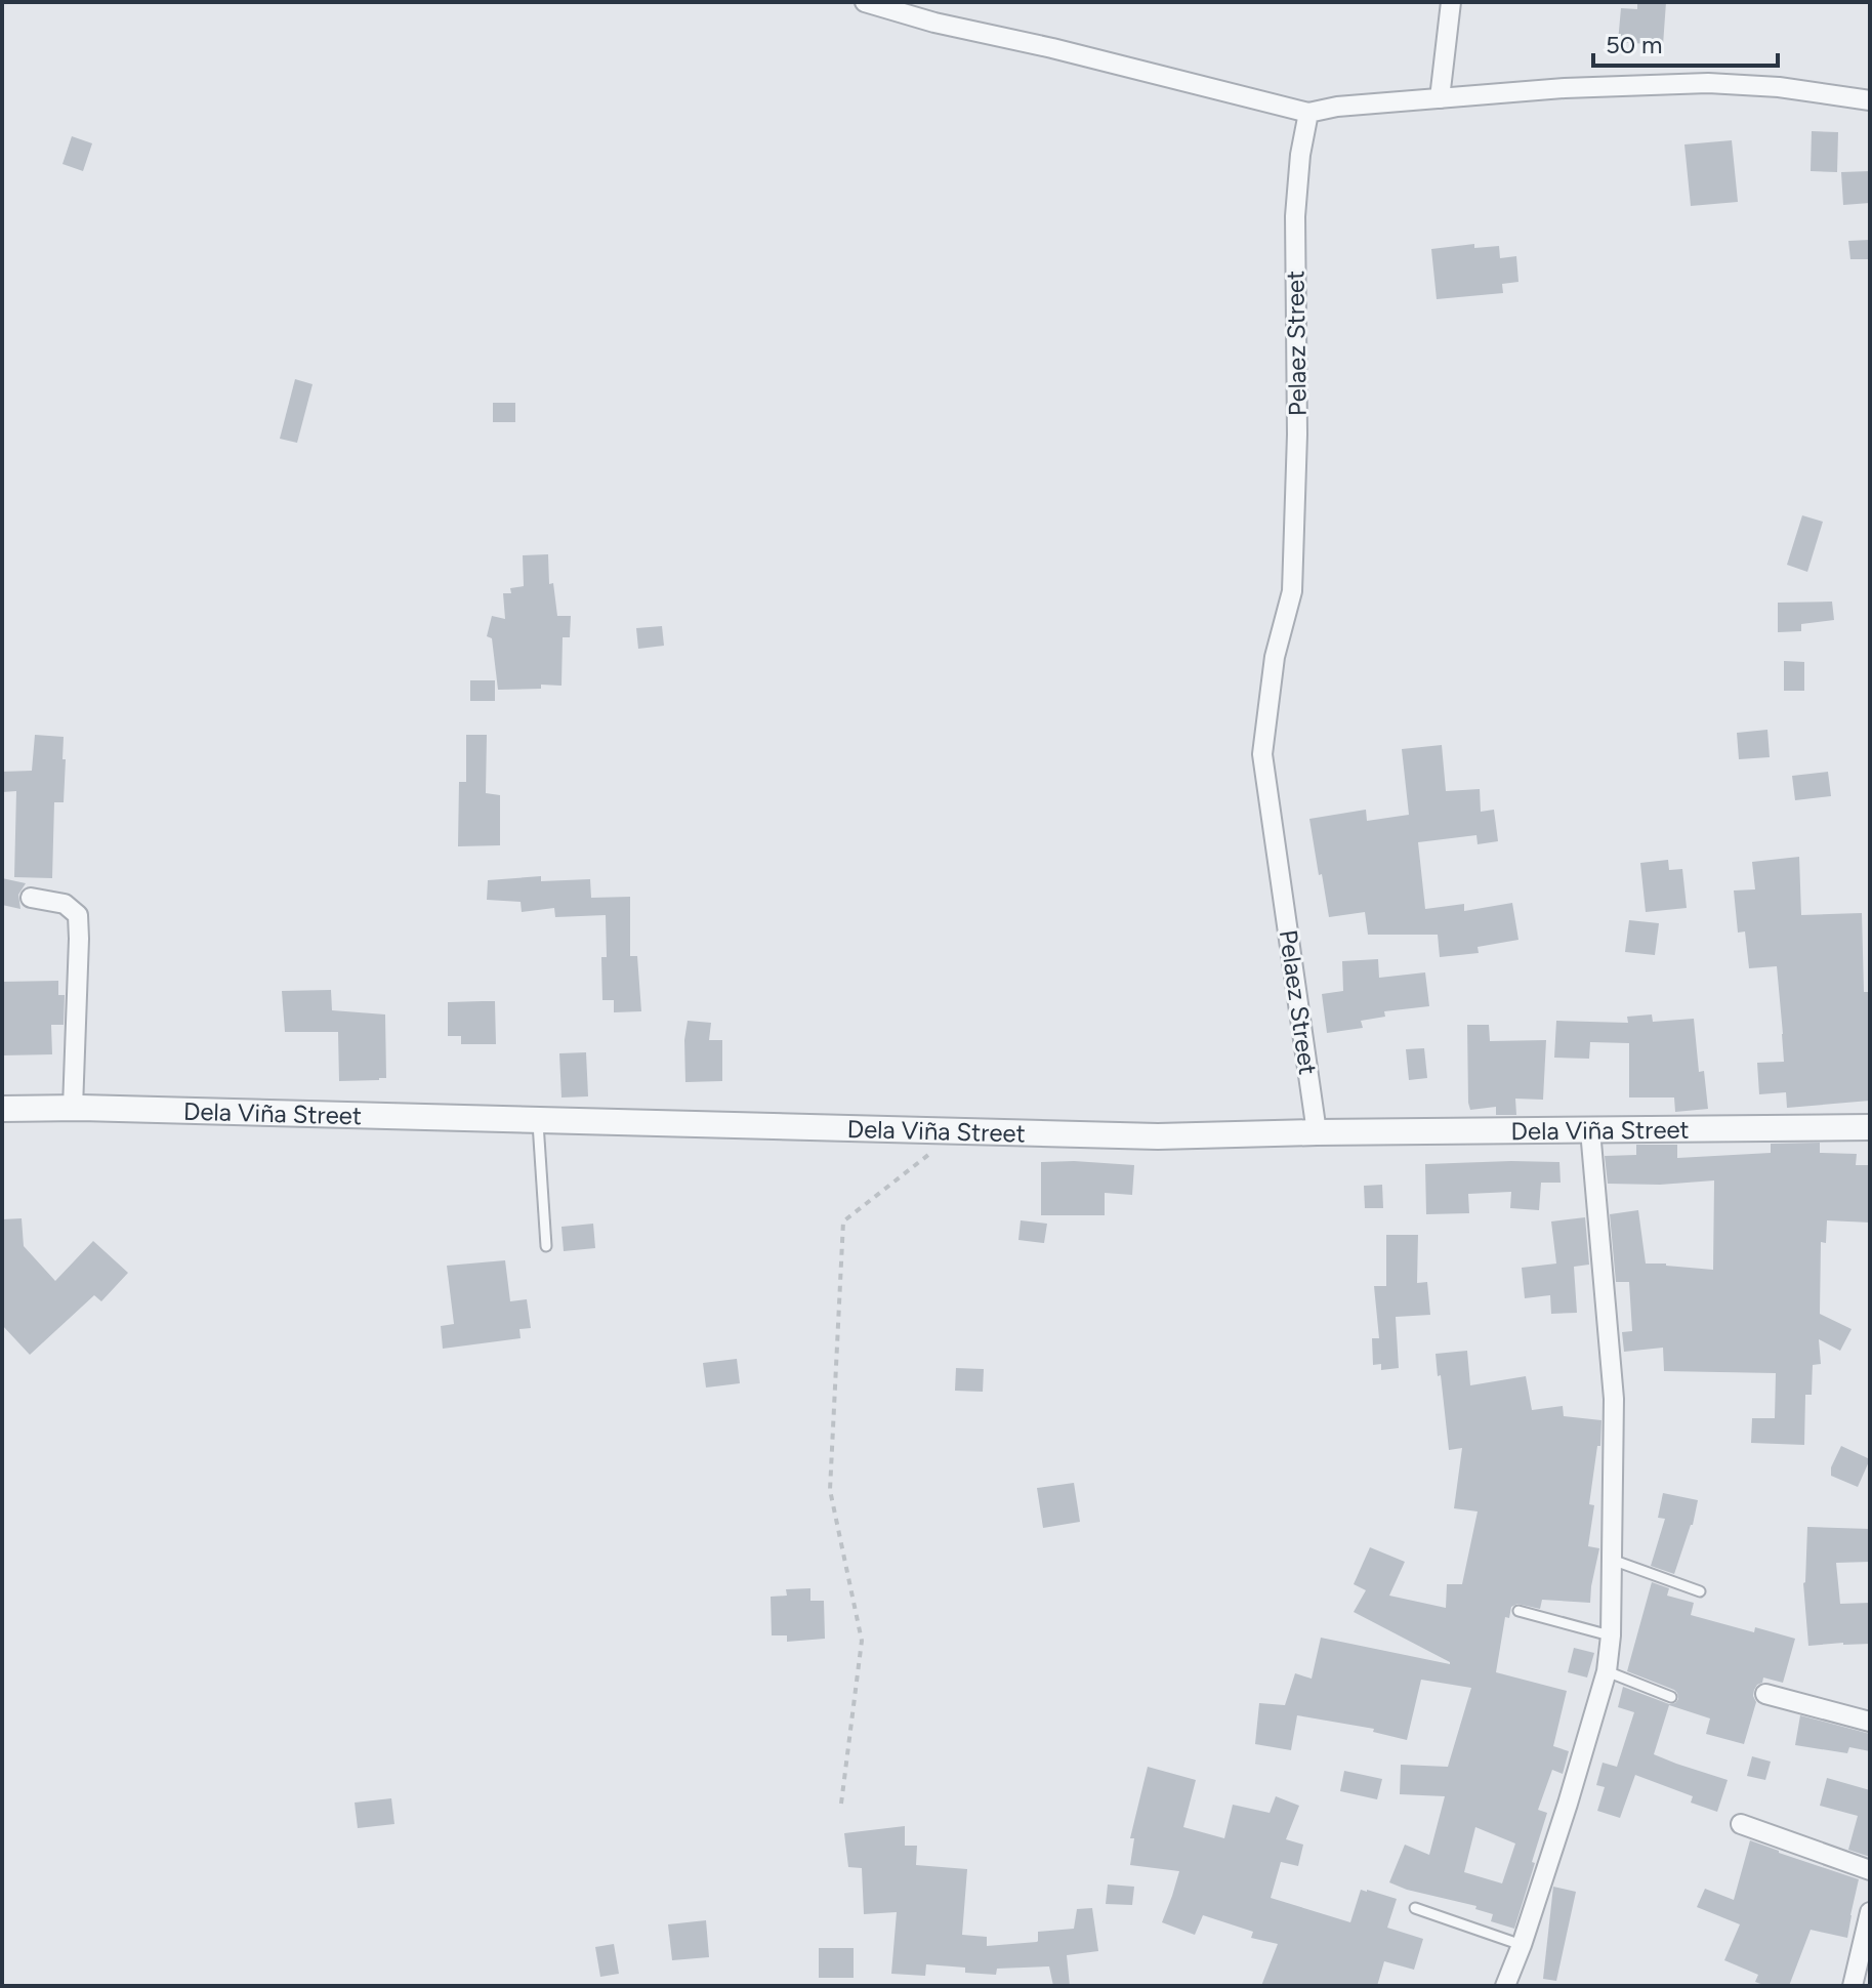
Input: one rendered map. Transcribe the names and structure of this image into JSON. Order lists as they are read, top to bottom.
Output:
{
  "streets": {
    "street": ["Pelaez Street", "Dela Viña Street"]
  },
  "crossings": [
    ["Pelaez Street", "Dela Viña Street"]
  ],
  "scale_bar": "50 m"
}
